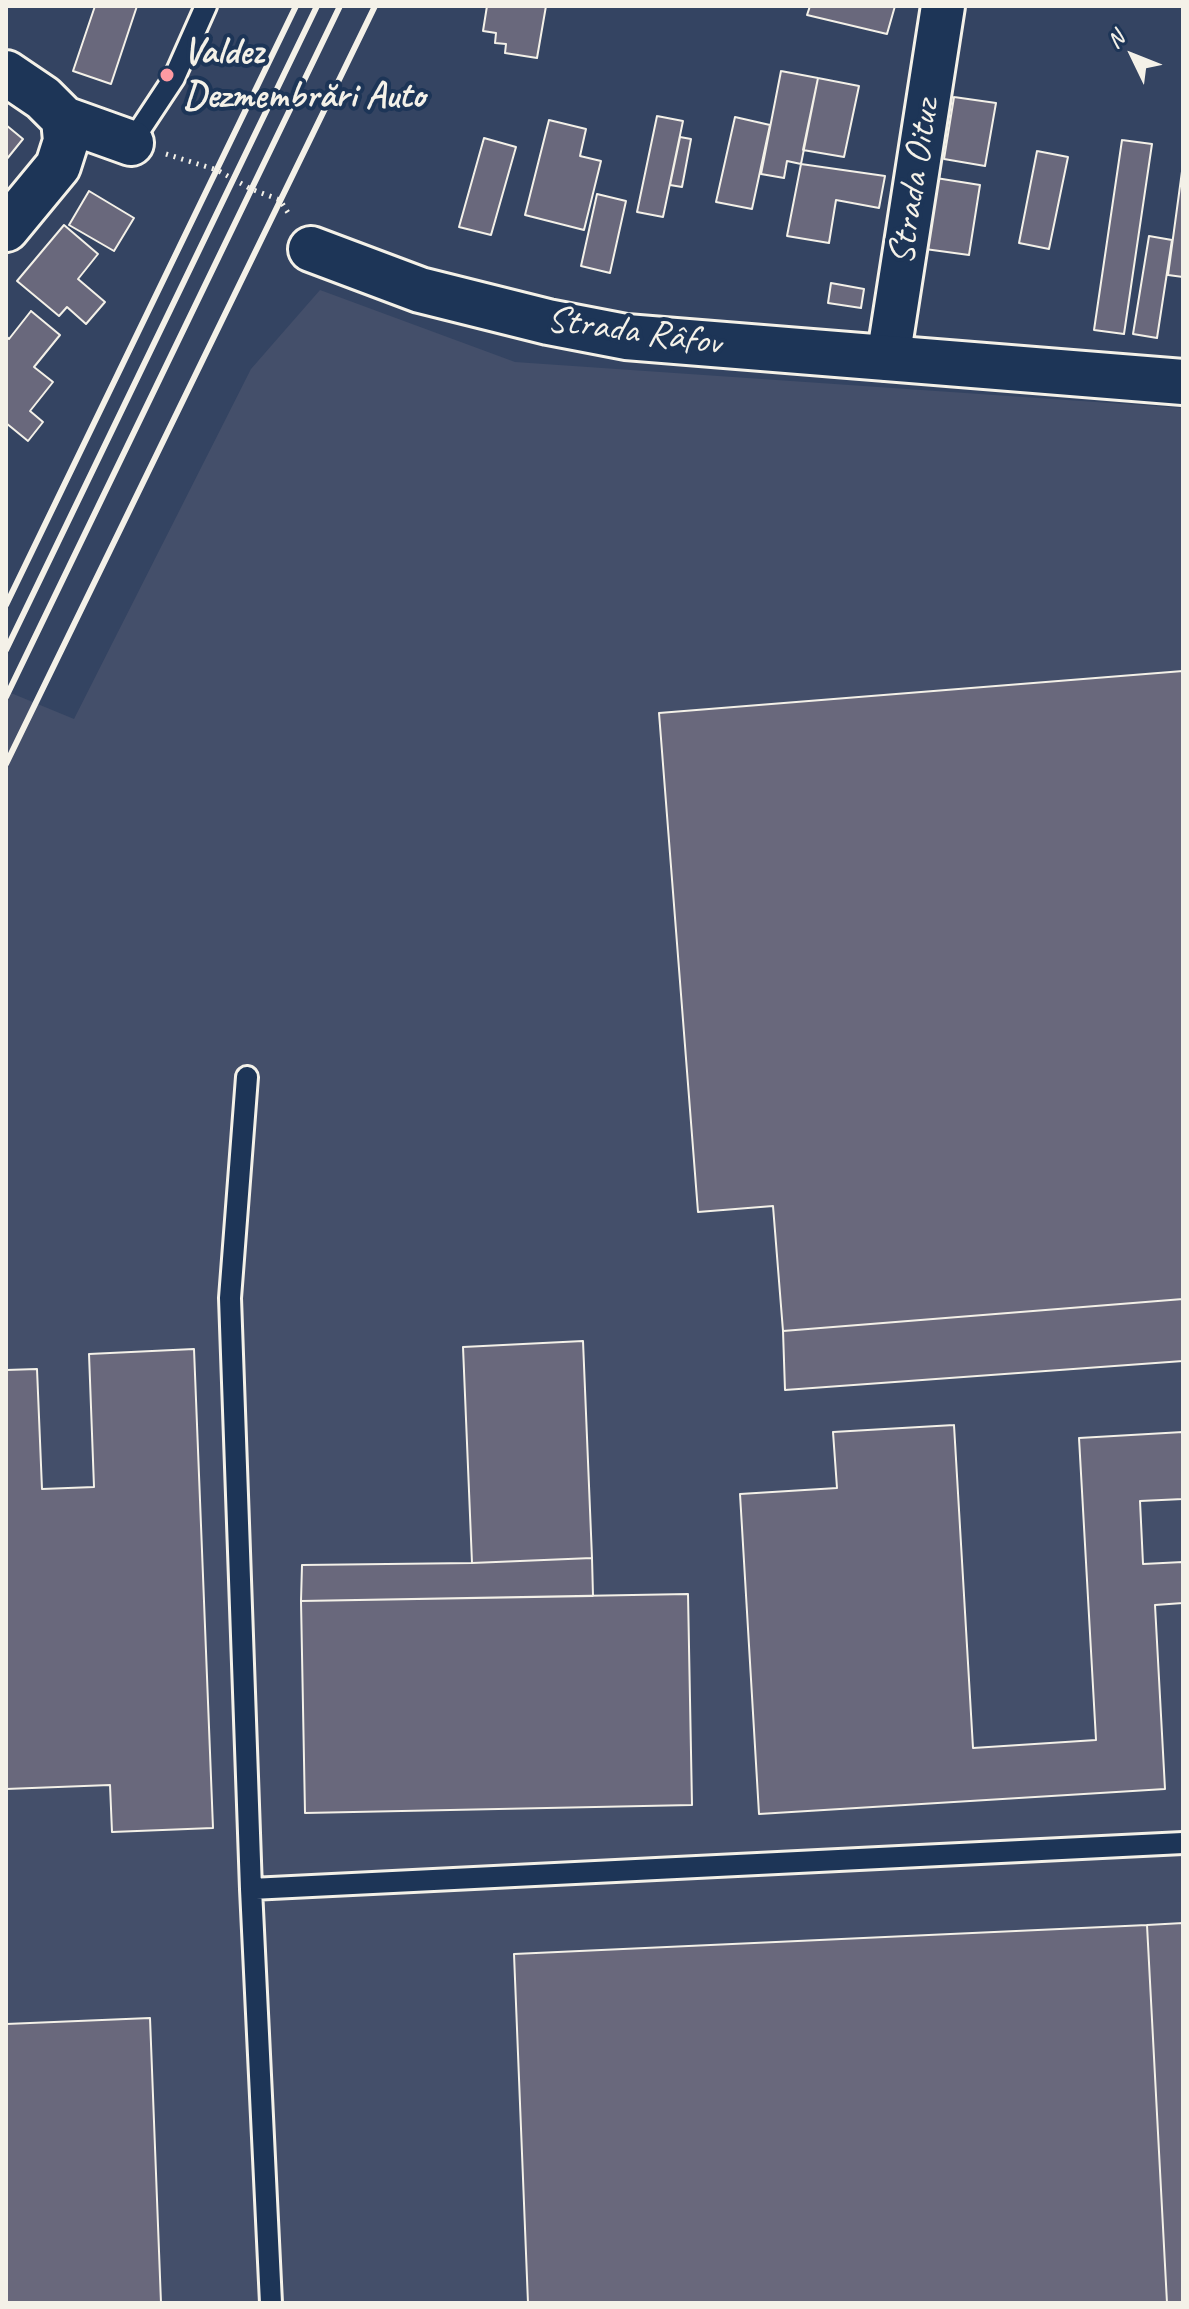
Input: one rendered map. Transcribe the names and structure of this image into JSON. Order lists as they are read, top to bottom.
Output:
{
  "streets": {
    "street": ["Strada Oituz", "Strada Râfov"]
  },
  "crossings": [
    ["Strada Oituz", "Strada Râfov"]
  ],
  "places": ["Valdez Dezmembrări Auto"],
  "north": "top left"
}
